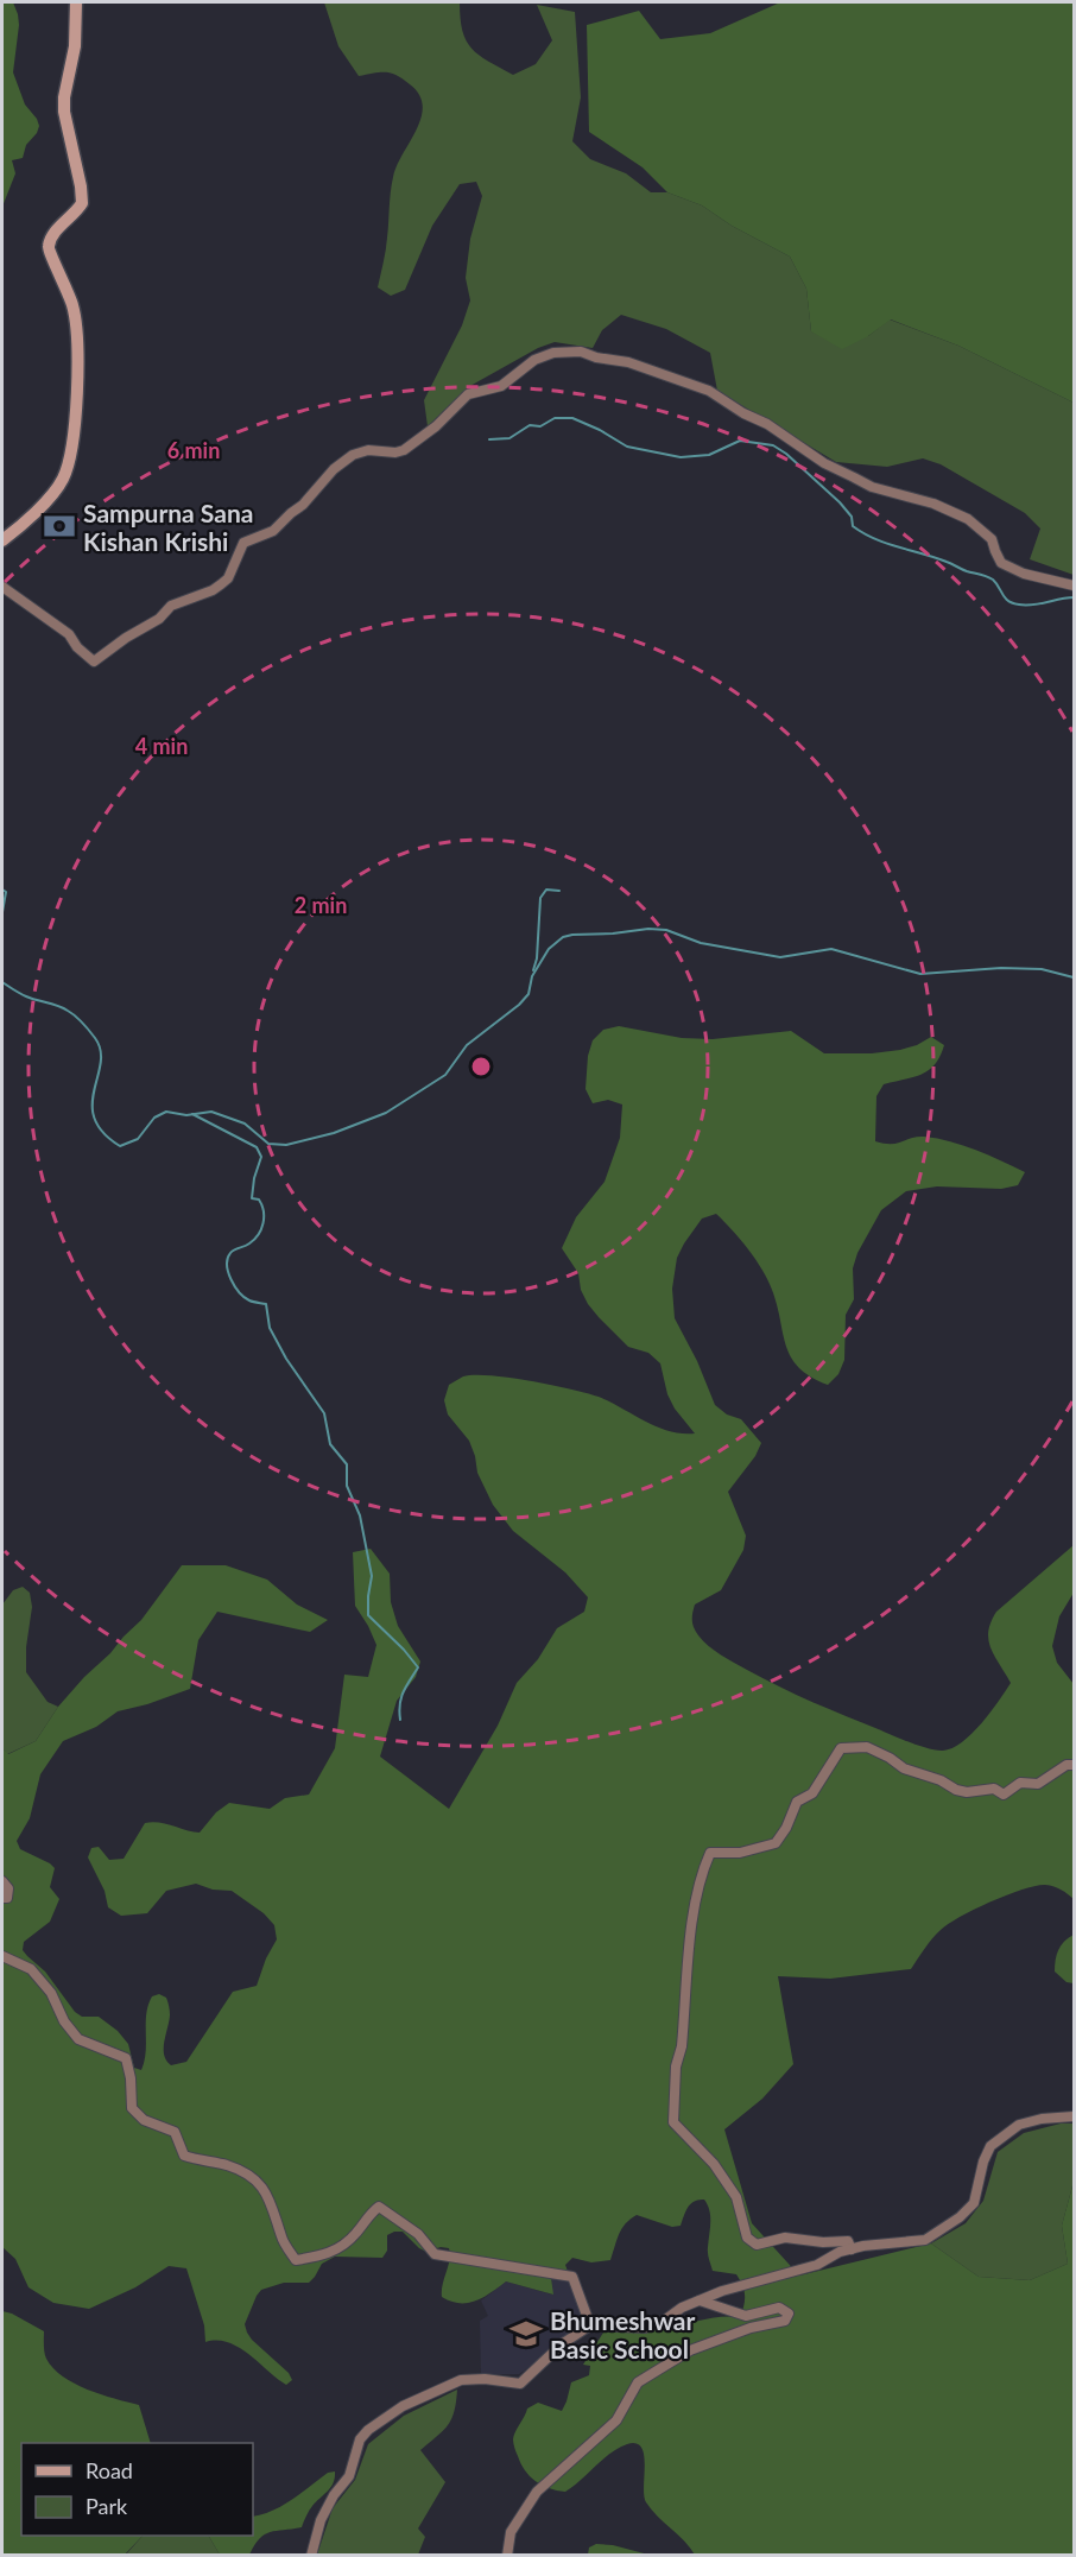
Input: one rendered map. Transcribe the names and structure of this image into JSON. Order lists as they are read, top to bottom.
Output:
{
  "places": {
    "bank": ["Sampurna Sana Kishan Krishi"],
    "school or university": ["Bhumeshwar Basic School"]
  },
  "legend": ["Road", "Park"],
  "rings": ["6 min", "4 min", "2 min"]
}
